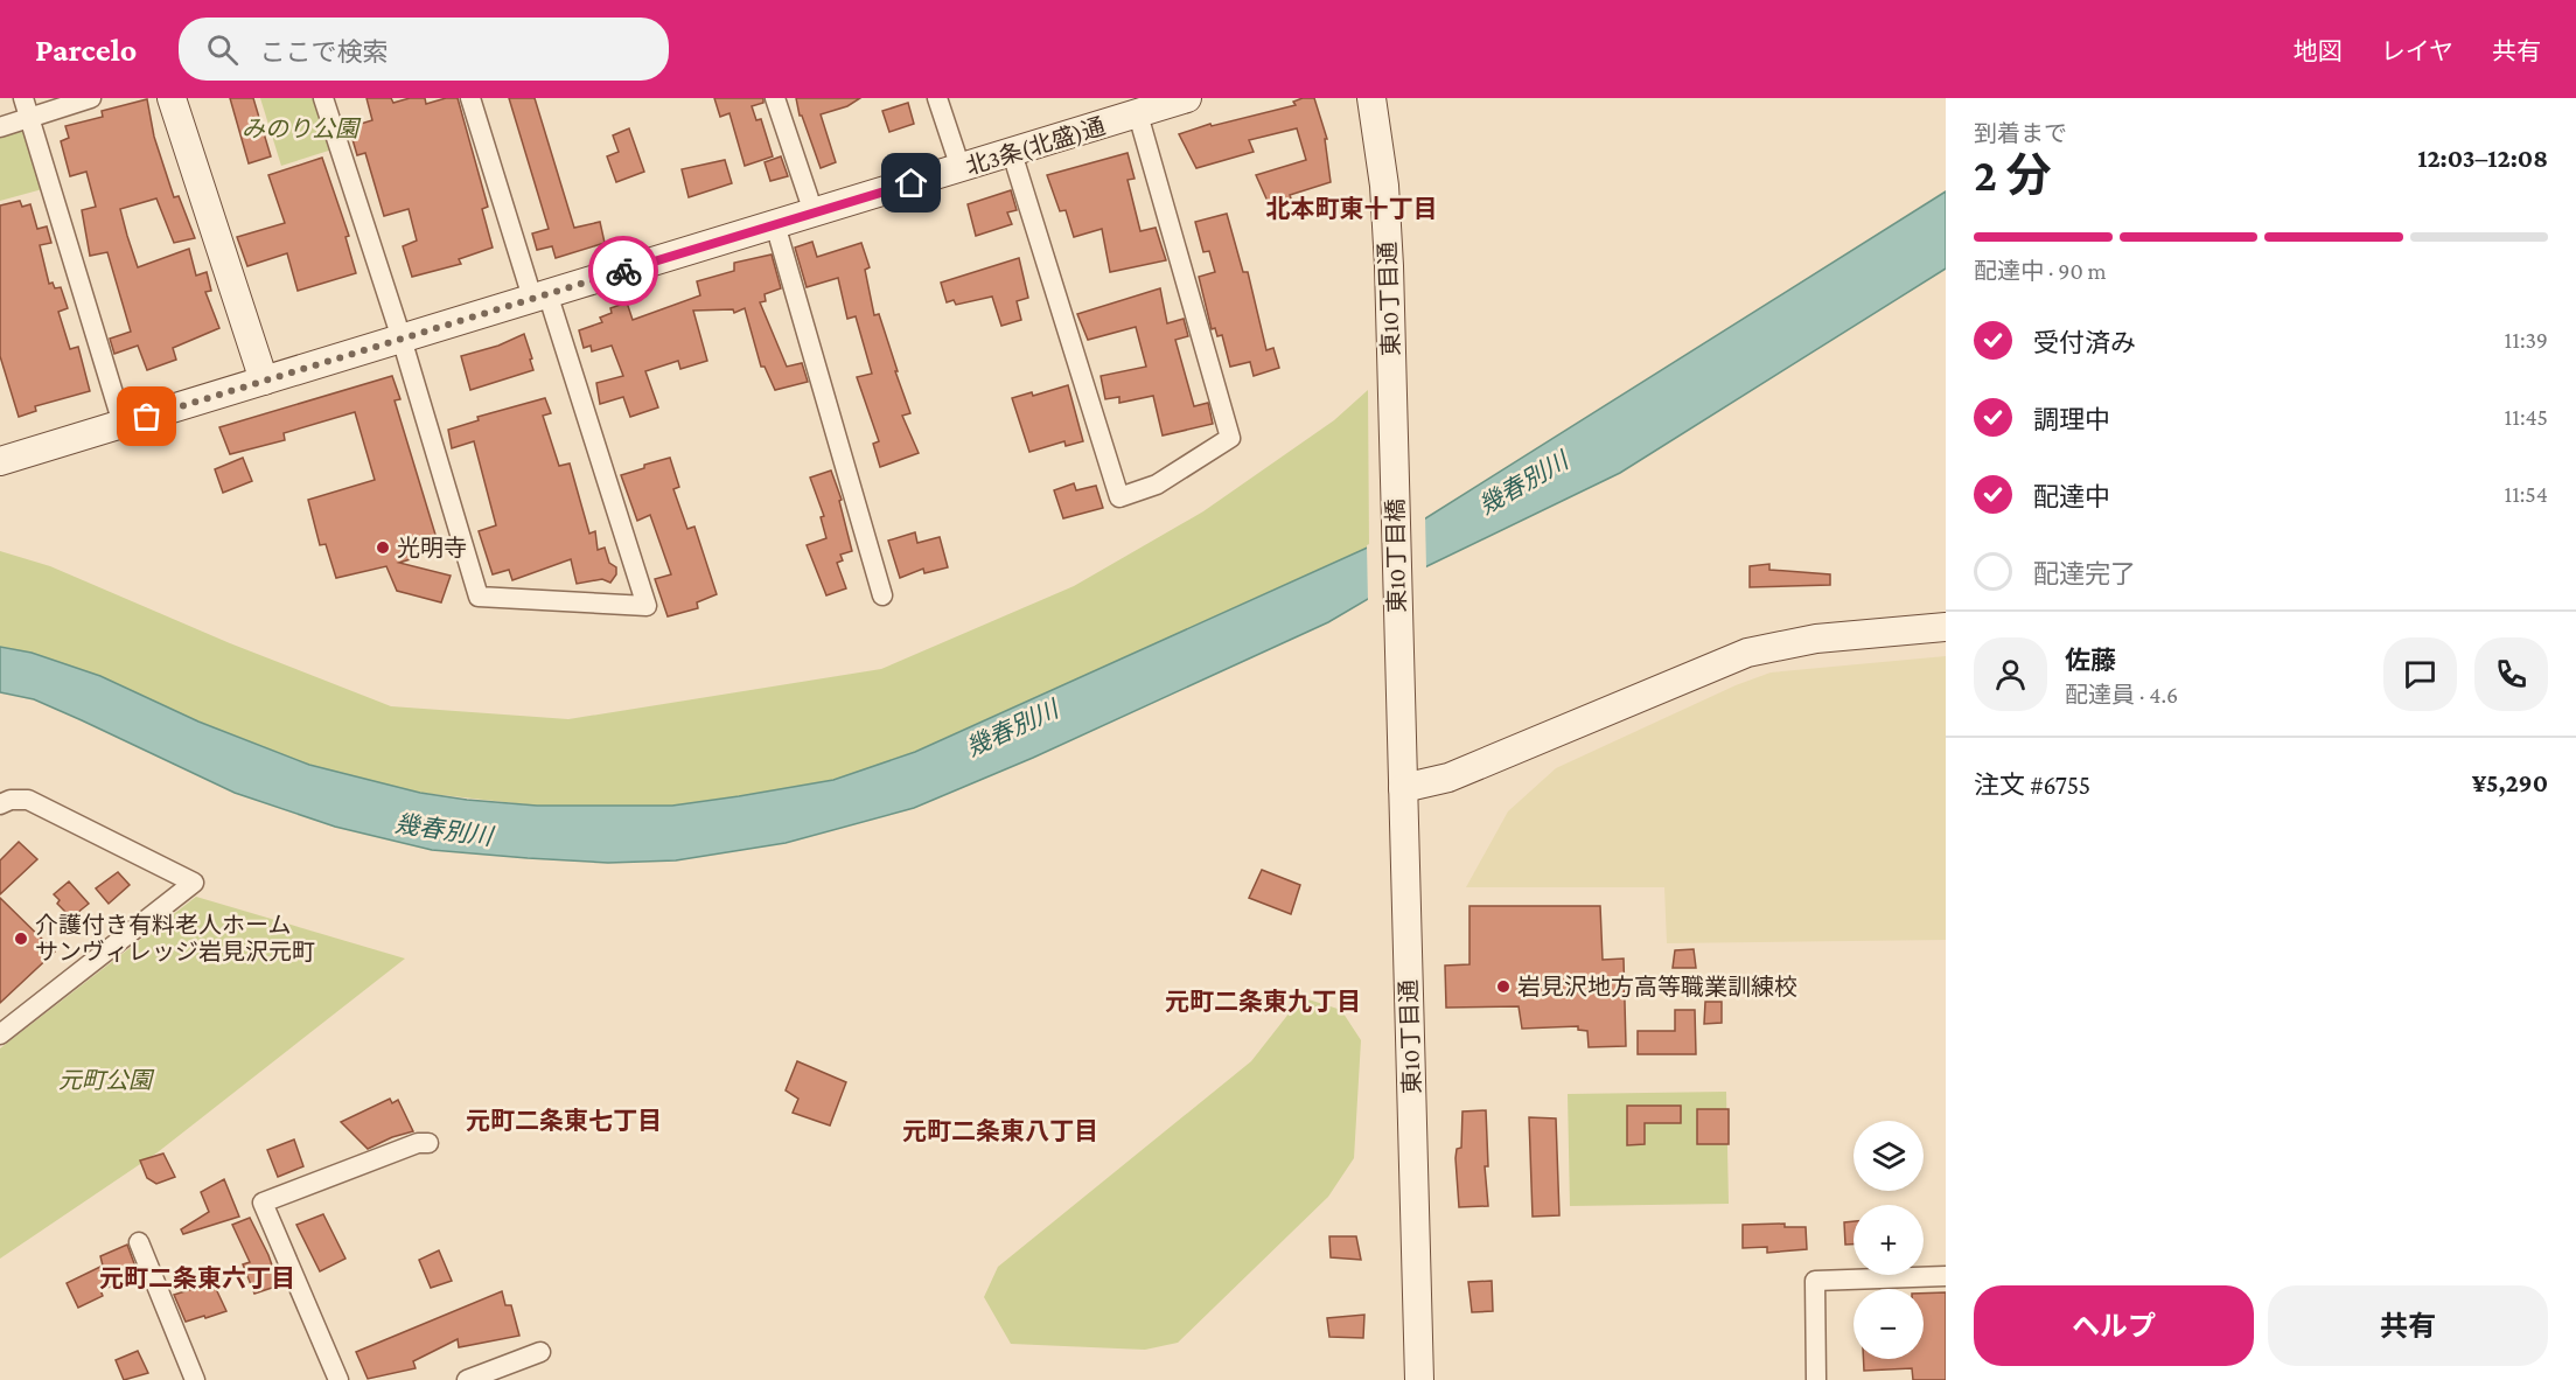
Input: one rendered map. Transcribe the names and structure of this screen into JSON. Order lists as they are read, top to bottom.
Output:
{
  "streets": {
    "street": ["北3条(北盛)通", "東10丁目通", "東10丁目橋"]
  },
  "crossings": [
    ["東10丁目通", "東10丁目橋"]
  ],
  "districts": [
    "北本町東十丁目",
    "元町二条東九丁目",
    "元町二条東七丁目",
    "元町二条東八丁目",
    "元町二条東六丁目"
  ],
  "water": ["幾春別川"],
  "parks": ["みのり公園", "元町公園"],
  "places": ["光明寺", "介護付き有料老人ホーム サンヴィレッジ岩見沢元町", "岩見沢地方高等職業訓練校"],
  "page": {
    "header": "Parcelo",
    "search": "ここで検索",
    "nav": ["地図", "レイヤ", "共有"],
    "heading": ["2 分", "到着まで", "12:03–12:08"],
    "panel": [
      "佐藤",
      "配達員 · 4.6",
      "注文 #6755",
      "¥5,290"
    ],
    "bar": "配達中 · 90 m",
    "list": [
      ["受付済み", "11:39"],
      ["調理中", "11:45"],
      ["配達中", "11:54"],
      "配達完了"
    ],
    "map_buttons": ["+", "−"],
    "buttons": ["ヘルプ", "共有"]
  }
}
